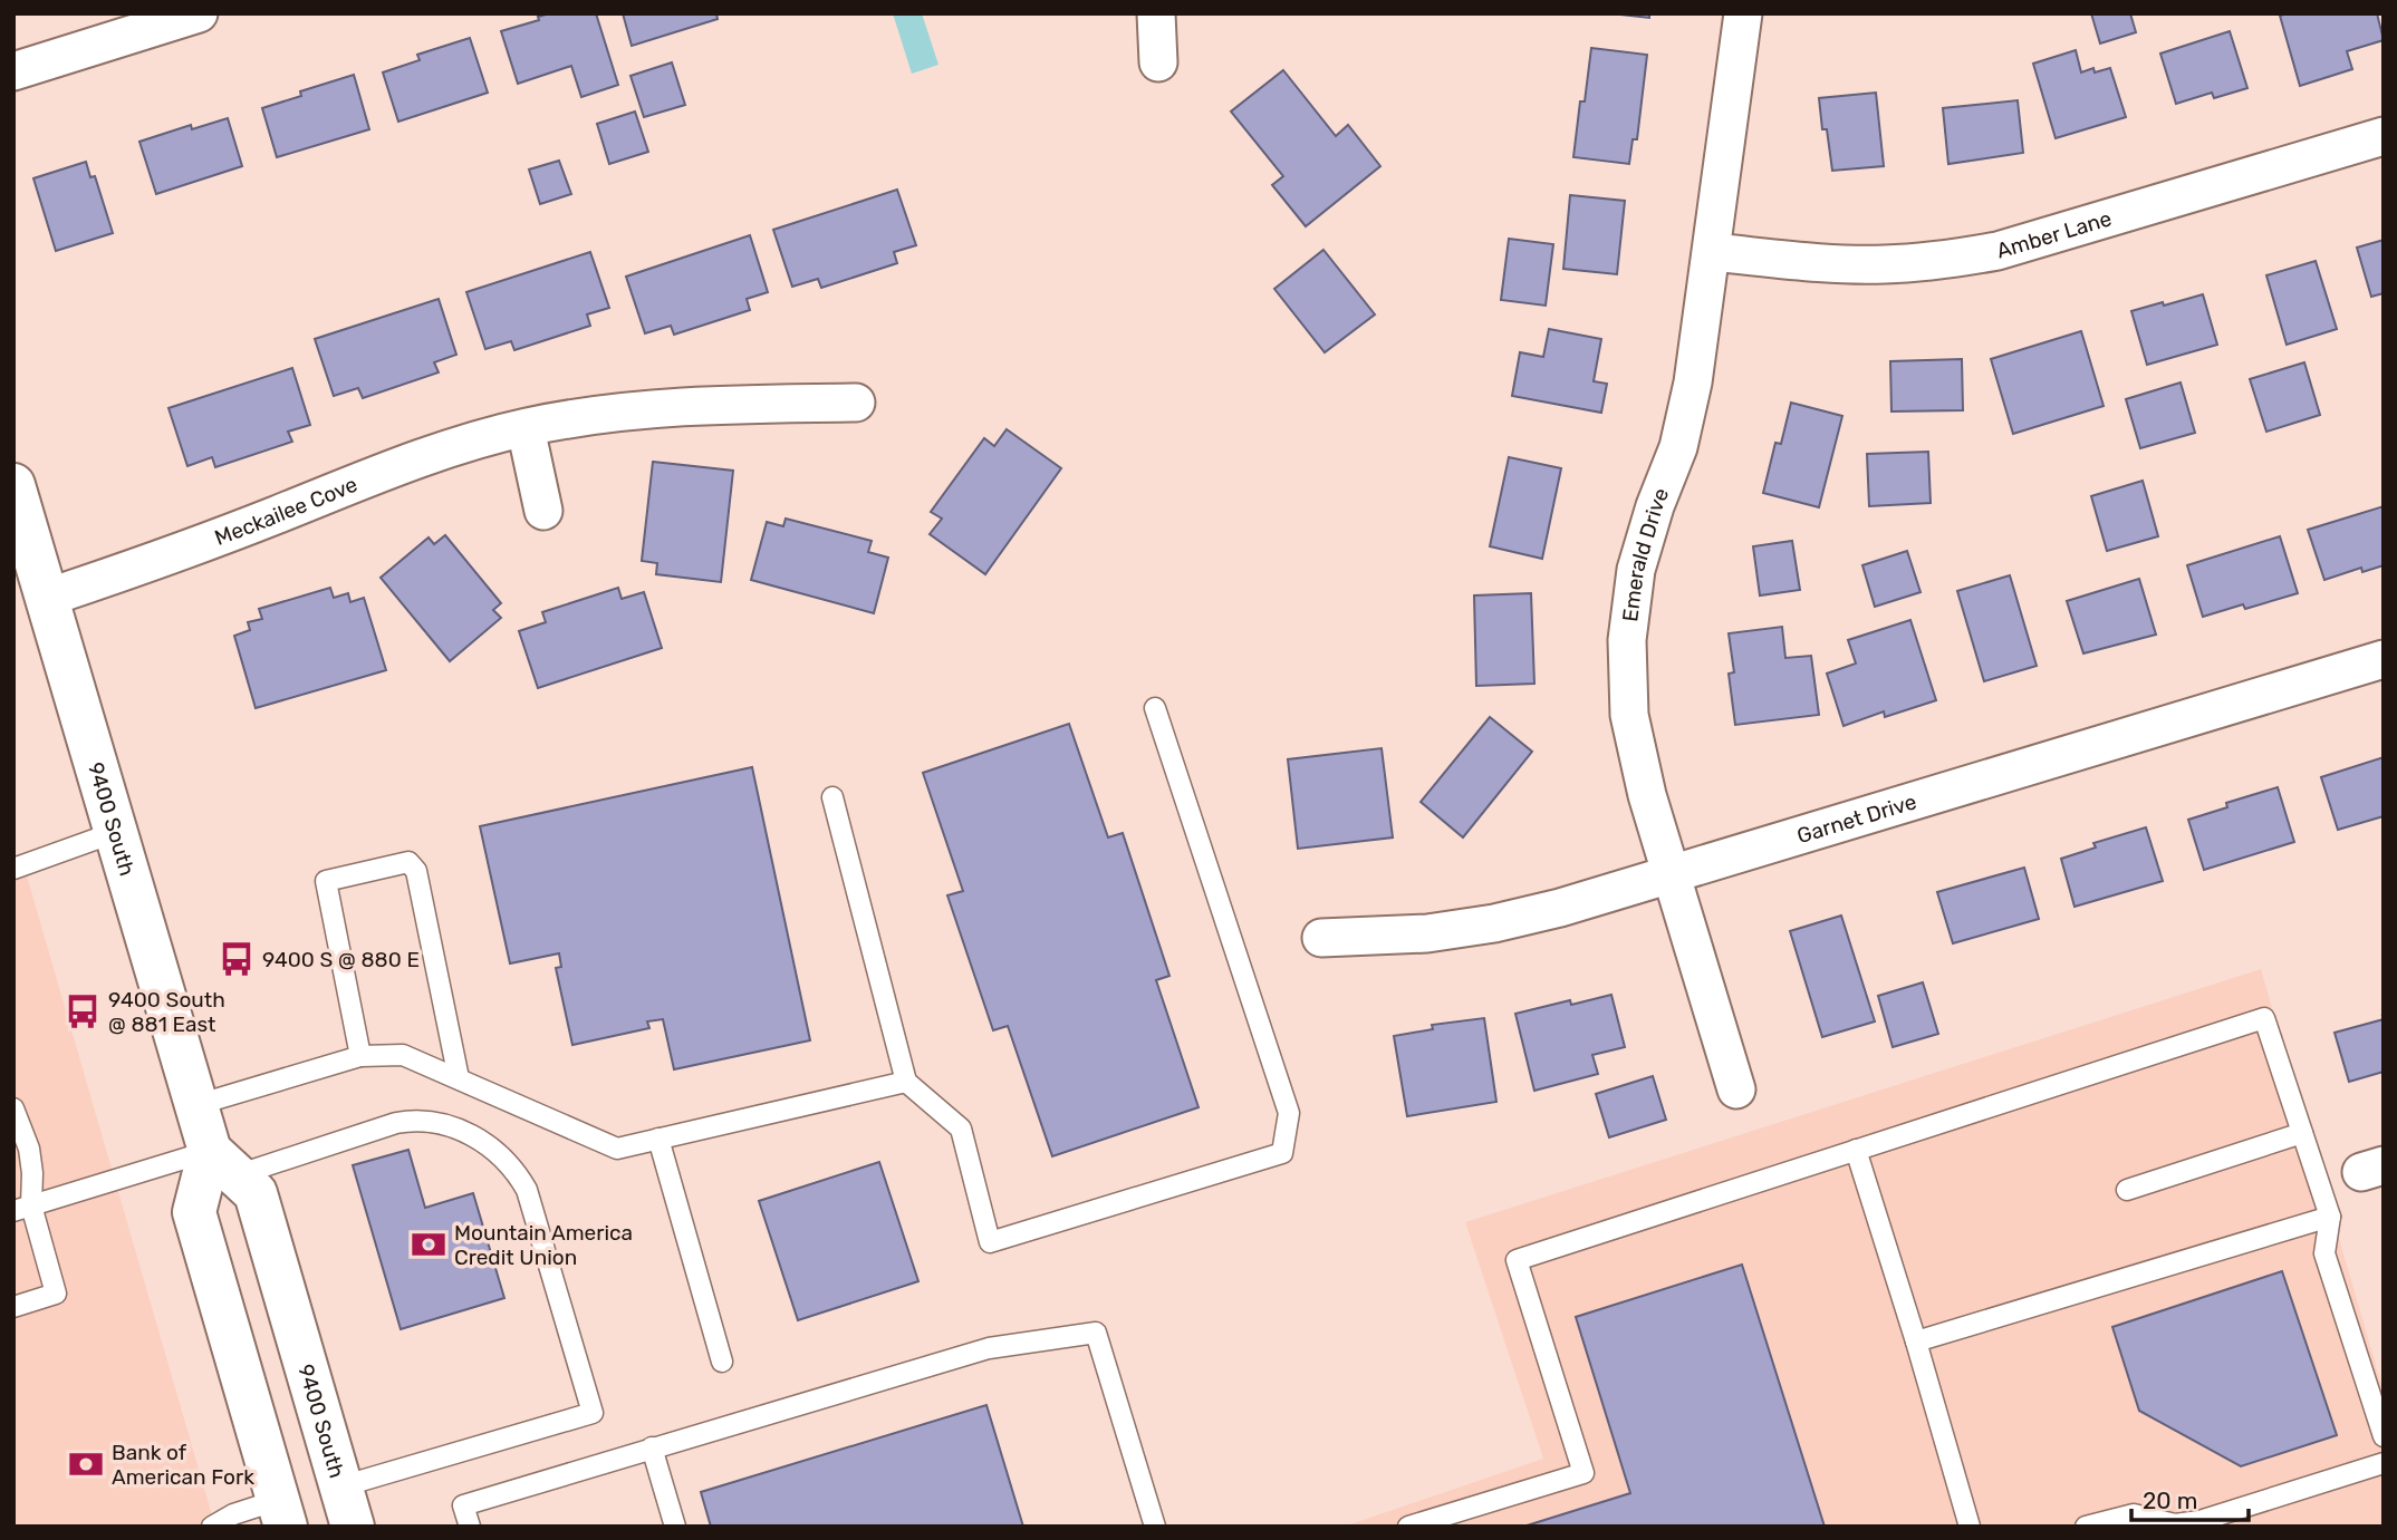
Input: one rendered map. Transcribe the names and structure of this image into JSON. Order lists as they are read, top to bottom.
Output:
{
  "streets": {
    "main road": ["9400 South"],
    "street": [
      "Amber Lane",
      "Meckailee Cove",
      "Emerald Drive",
      "Garnet Drive"
    ]
  },
  "crossings": [
    ["Amber Lane", "Emerald Drive"],
    ["Meckailee Cove", "9400 South"],
    ["Emerald Drive", "Garnet Drive"]
  ],
  "places": {
    "bus stop": ["9400 S @ 880 E", "9400 South @ 881 East"],
    "bank": ["Mountain America Credit Union", "Bank of American Fork"]
  },
  "scale_bar": "20 m"
}
